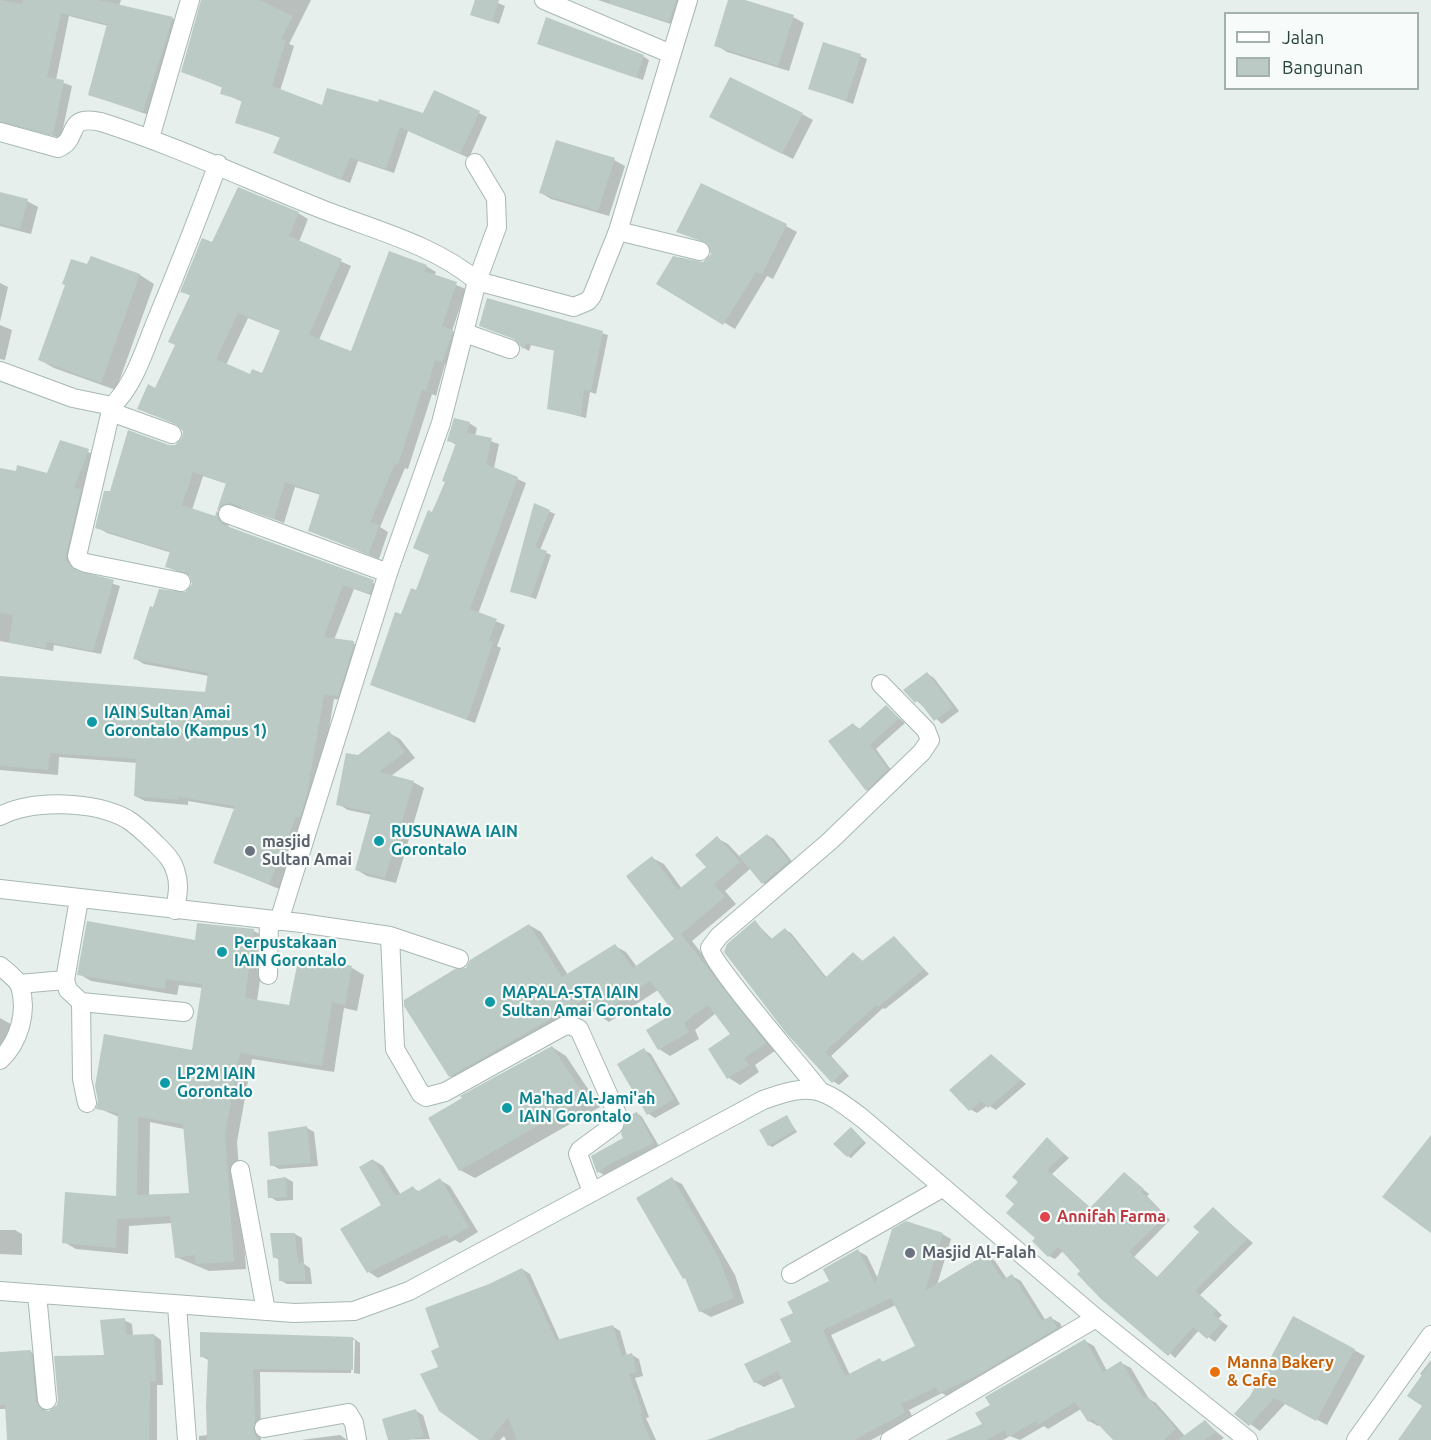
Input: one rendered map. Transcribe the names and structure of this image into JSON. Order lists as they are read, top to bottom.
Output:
{
  "places": [
    "IAIN Sultan Amai Gorontalo (Kampus 1)",
    "RUSUNAWA IAIN Gorontalo",
    "masjid Sultan Amai",
    "Perpustakaan IAIN Gorontalo",
    "MAPALA-STA IAIN Sultan Amai Gorontalo",
    "LP2M IAIN Gorontalo",
    "Ma'had Al-Jami'ah IAIN Gorontalo",
    "Annifah Farma",
    "Masjid Al-Falah",
    "Manna Bakery & Cafe"
  ],
  "legend": ["Jalan", "Bangunan"]
}
